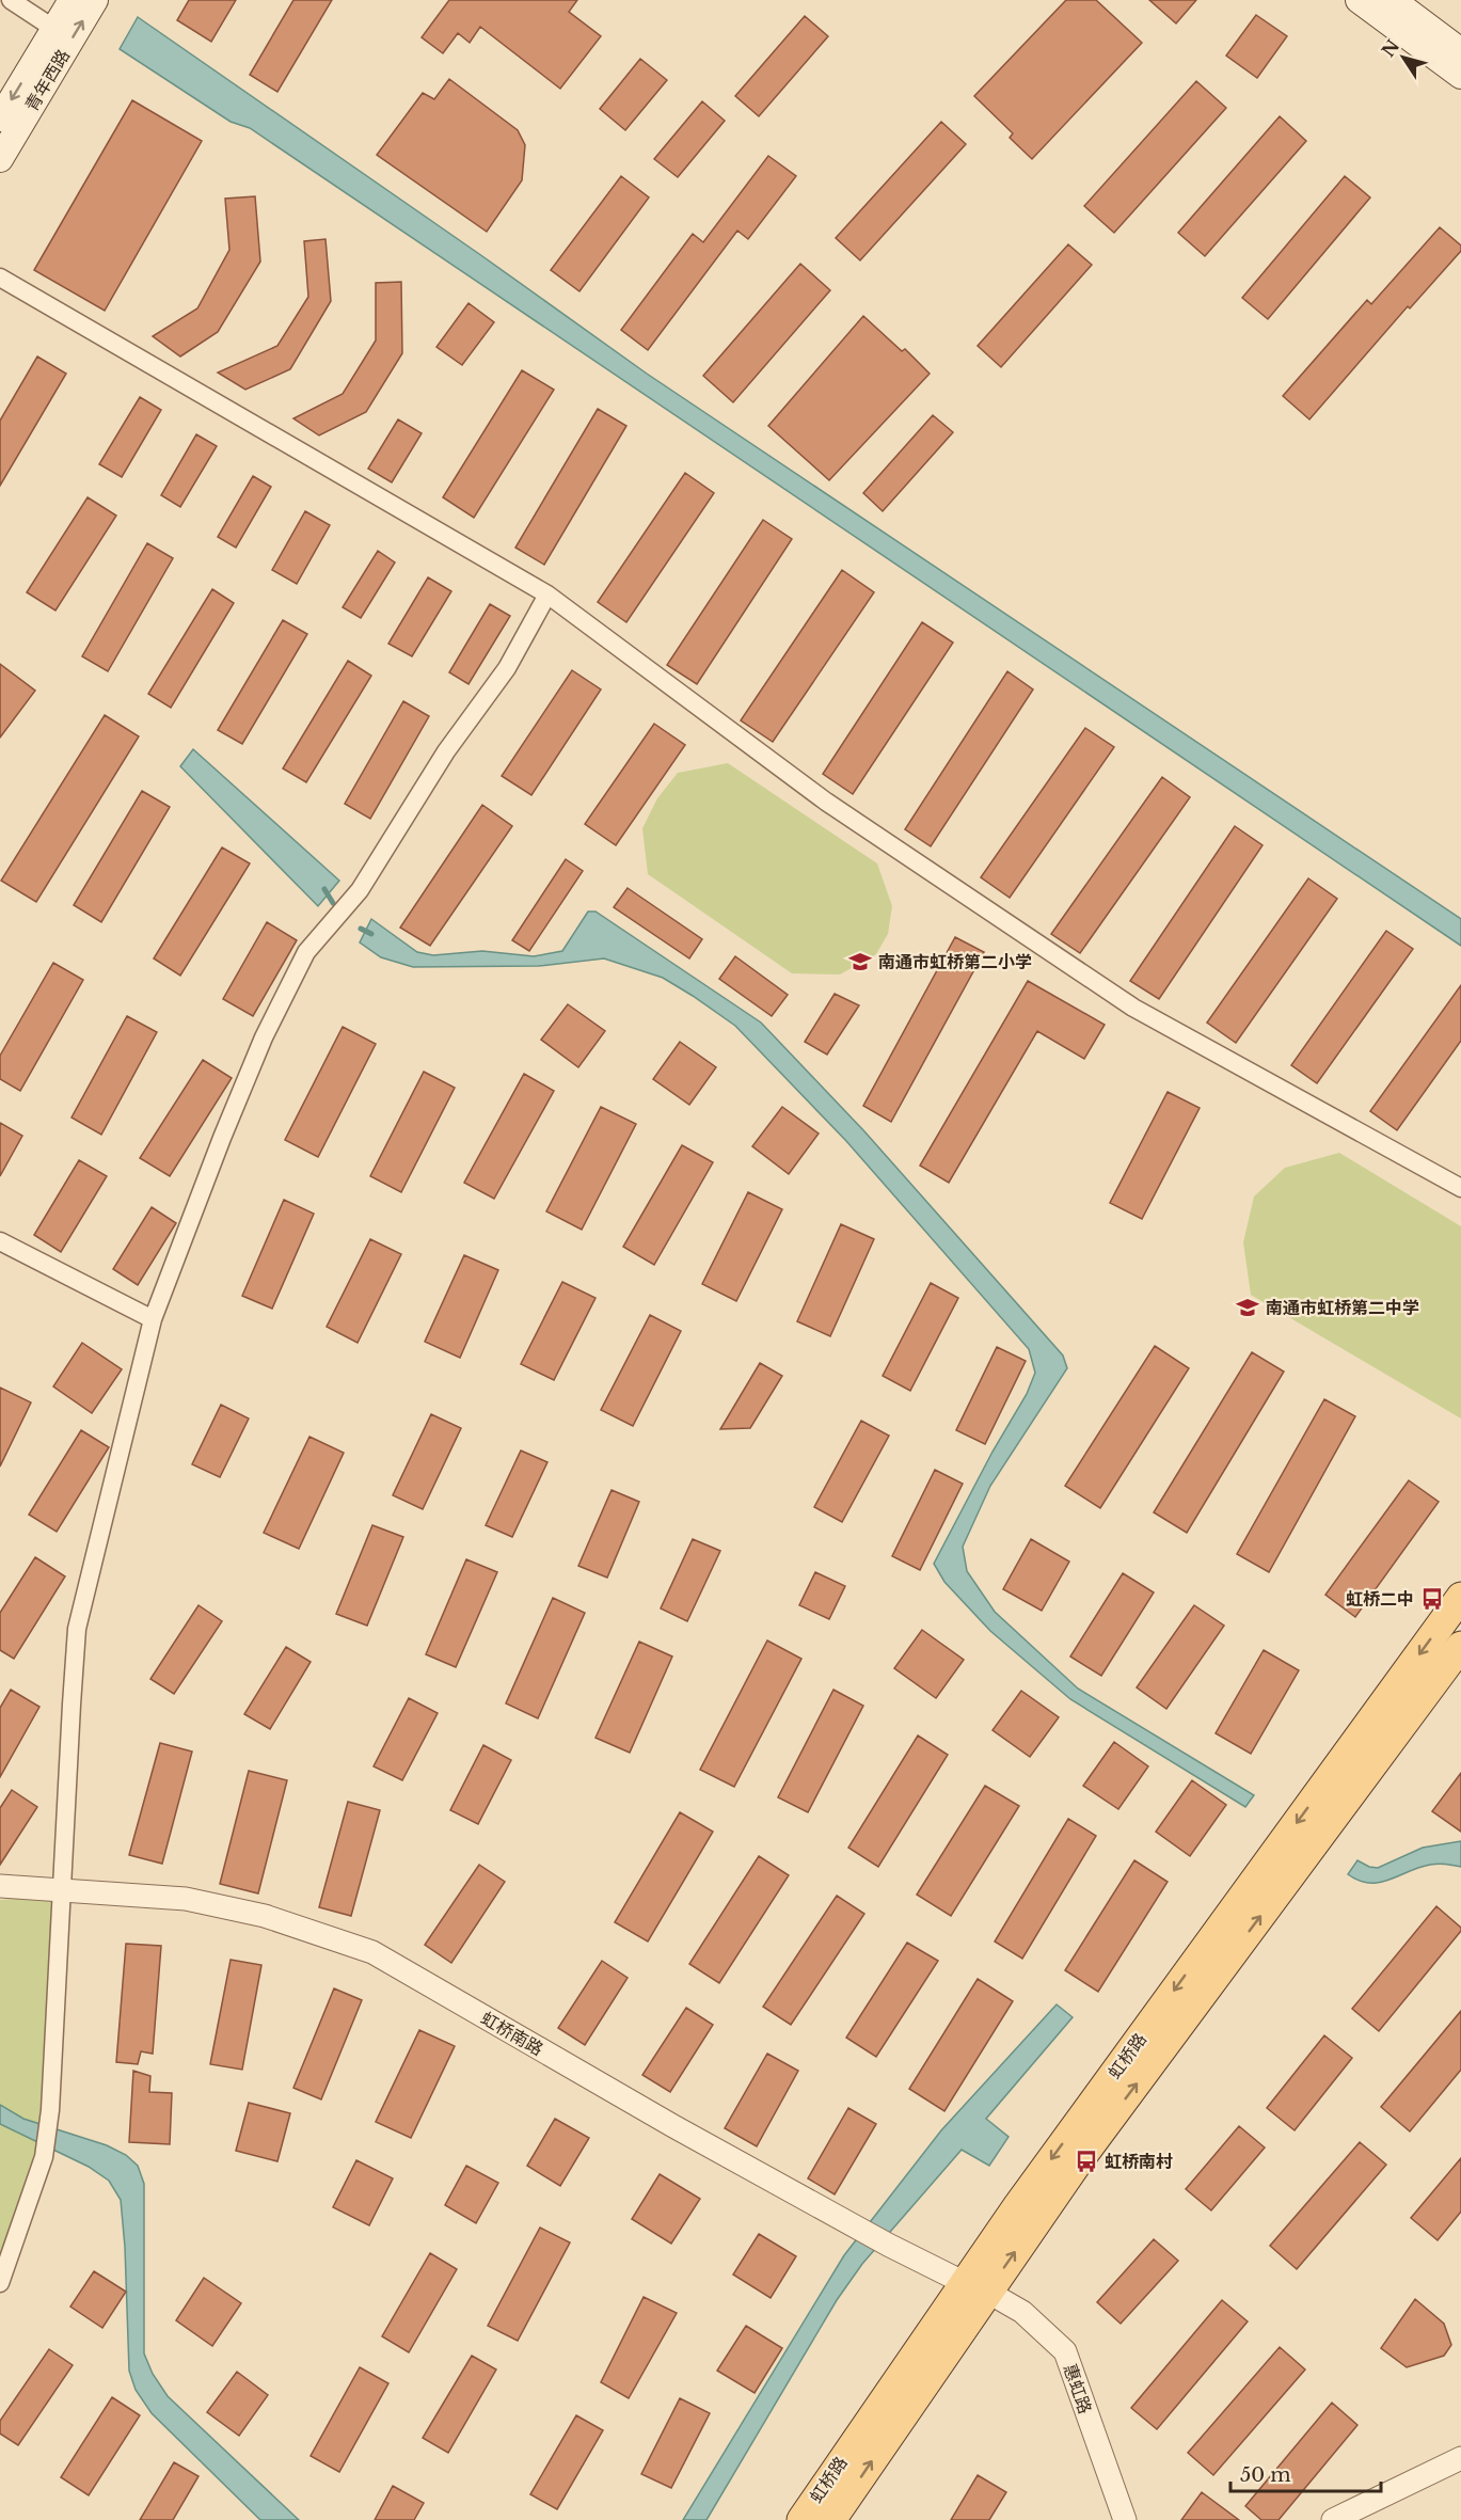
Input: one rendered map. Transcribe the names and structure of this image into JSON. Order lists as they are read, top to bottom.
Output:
{
  "streets": {
    "main road": ["青年西路", "虹桥路"],
    "street": ["虹桥南路", "惠虹路"]
  },
  "crossings": [
    ["虹桥南路", "虹桥路"],
    ["虹桥南路", "惠虹路"],
    ["虹桥路", "惠虹路"]
  ],
  "places": {
    "school or university": ["南通市虹桥第二小学", "南通市虹桥第二中学"],
    "bus stop": ["虹桥二中", "虹桥南村"]
  },
  "scale_bar": "50 m",
  "north": "top left"
}
